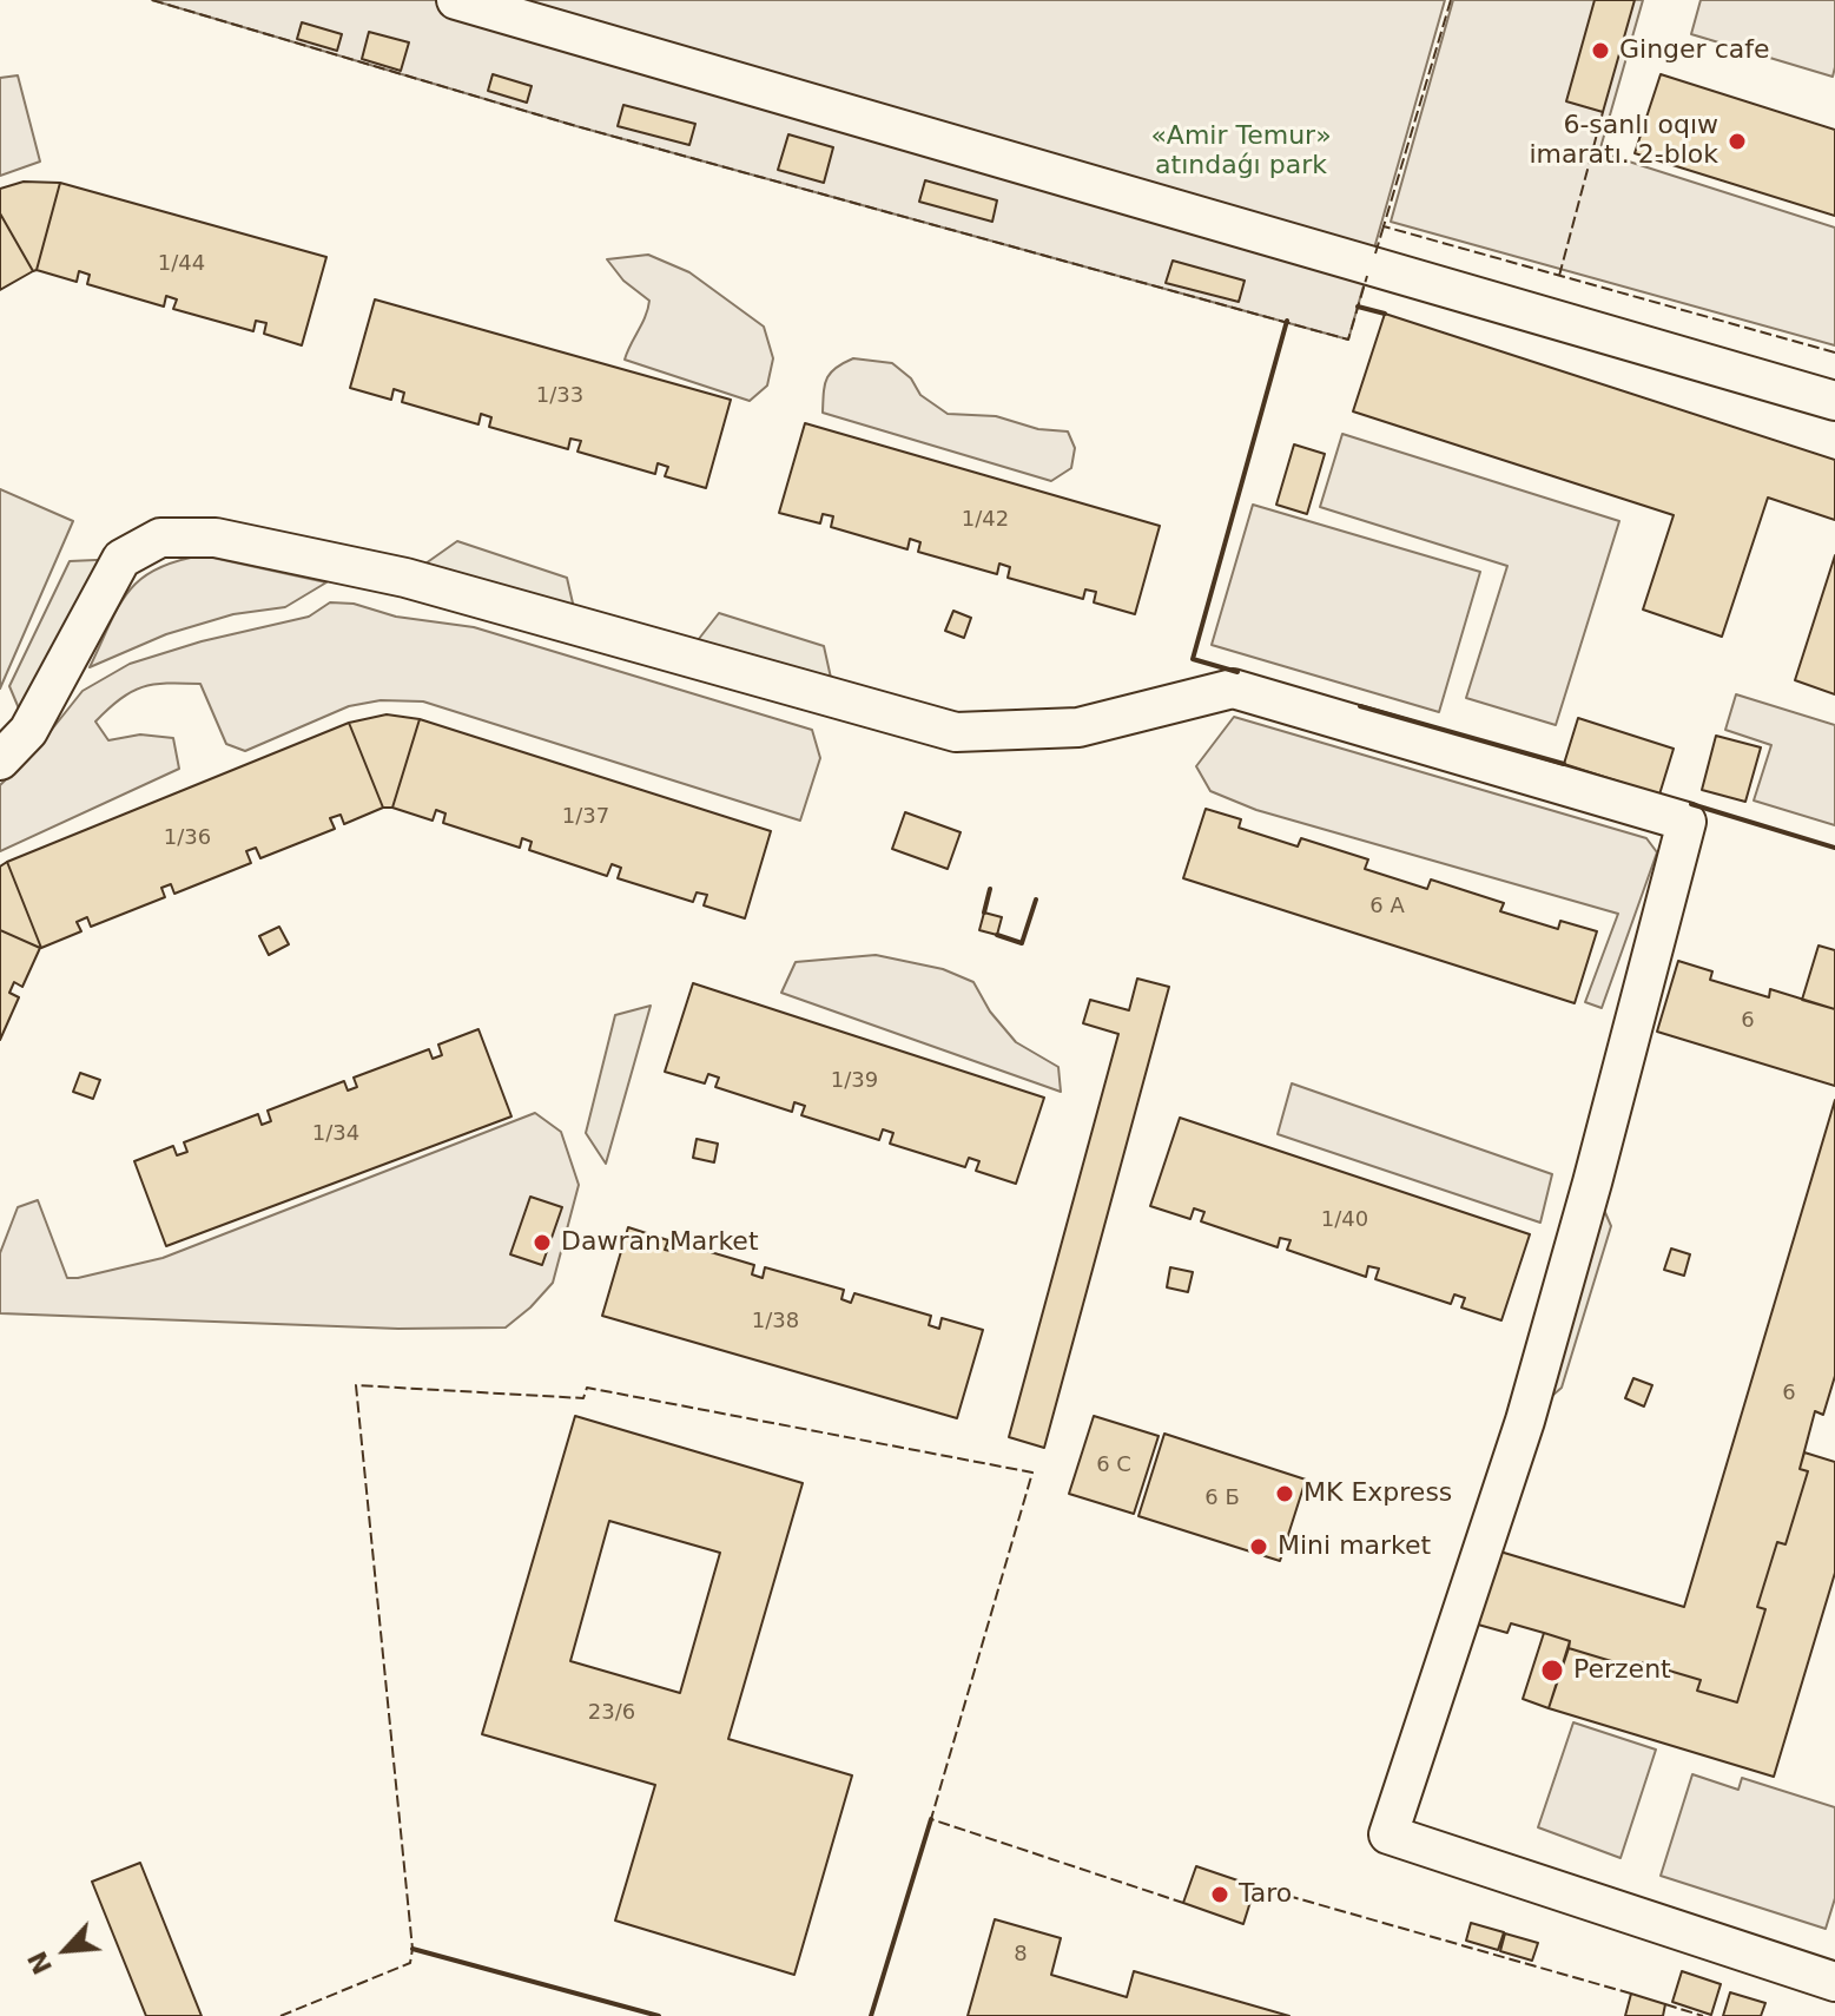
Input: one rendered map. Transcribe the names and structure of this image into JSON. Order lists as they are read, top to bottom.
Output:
{
  "parks": ["«Amir Temur» atındaǵı park"],
  "places": [
    "Ginger cafe",
    "6-sanlı oqıw imaratı. 2-blok",
    "Dawran Market",
    "MK Express",
    "Mini market",
    "Perzent",
    "Taro"
  ],
  "house_numbers": [
    "1/44",
    "1/33",
    "1/42",
    "1/37",
    "1/36",
    "6 А",
    "6",
    "1/39",
    "1/34",
    "1/40",
    "1/38",
    "6",
    "6 С",
    "6 Б",
    "23/6",
    "8"
  ],
  "north": "bottom left"
}
